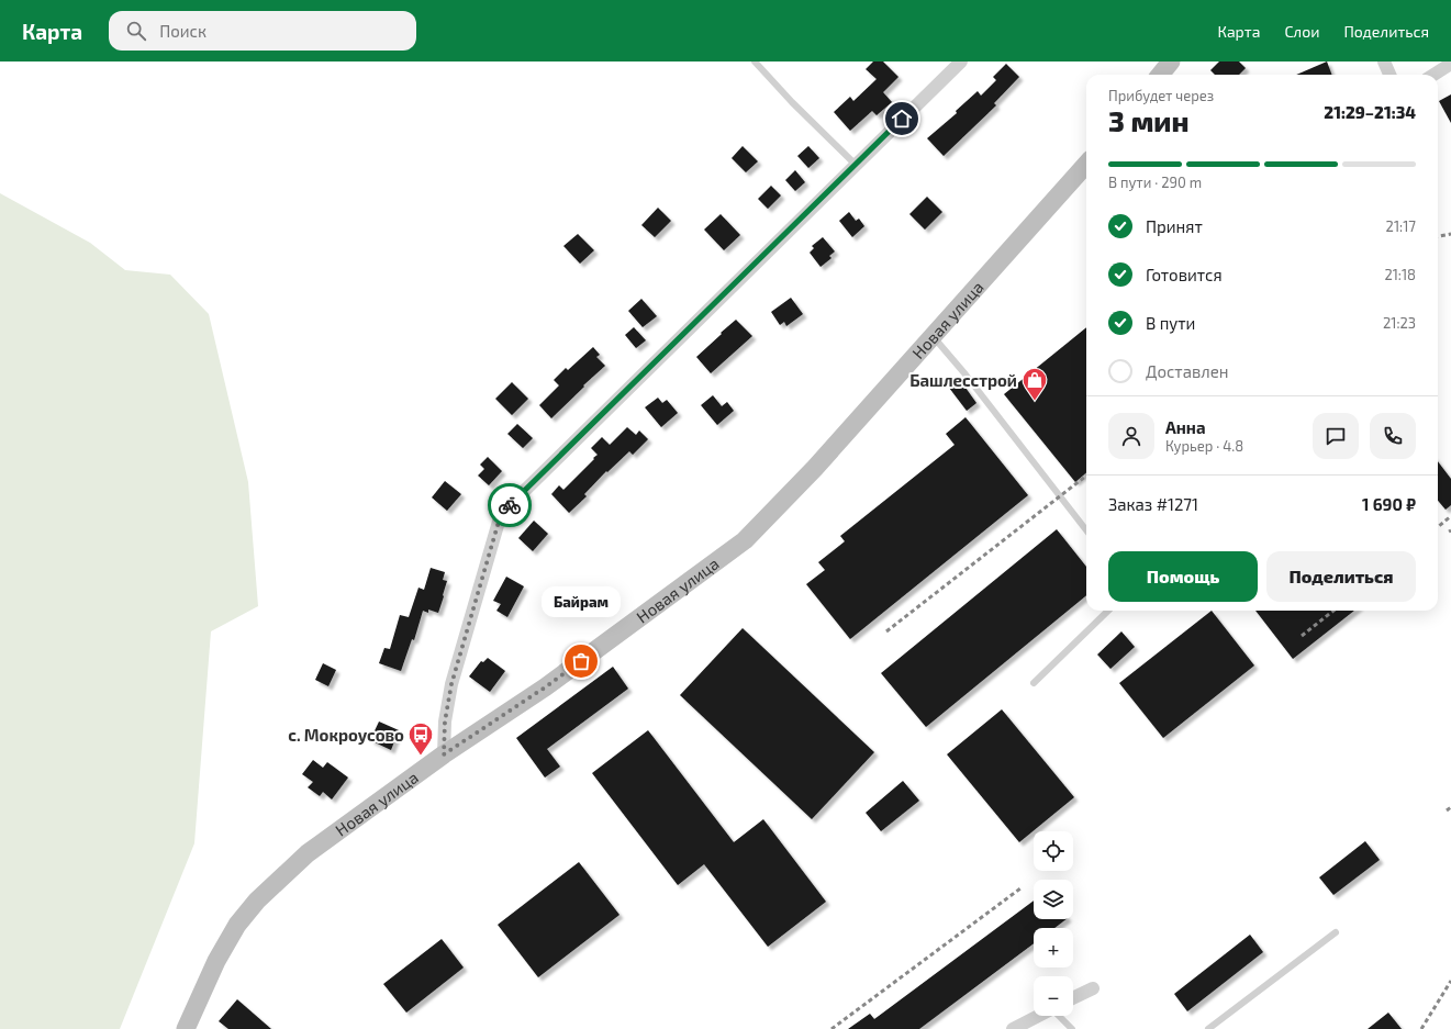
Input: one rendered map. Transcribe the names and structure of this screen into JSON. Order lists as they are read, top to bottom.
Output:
{
  "streets": {
    "main road": ["Новая улица"]
  },
  "places": {
    "shop": ["Башлесстрой"],
    "other": ["Байрам"],
    "bus stop": ["с. Мокроусово"]
  },
  "page": {
    "header": "Карта",
    "search": "Поиск",
    "nav": ["Карта", "Слои", "Поделиться"],
    "heading": ["3 мин", "Прибудет через", "21:29–21:34"],
    "panel": [
      "Анна",
      "Курьер · 4.8",
      "Заказ #1271",
      "1 690 ₽"
    ],
    "bar": "В пути · 290 m",
    "list": [
      ["Принят", "21:17"],
      ["Готовится", "21:18"],
      ["В пути", "21:23"],
      "Доставлен"
    ],
    "buttons": ["Помощь", "Поделиться"],
    "bubble": "Байрам",
    "map_buttons": ["+", "−"]
  }
}
